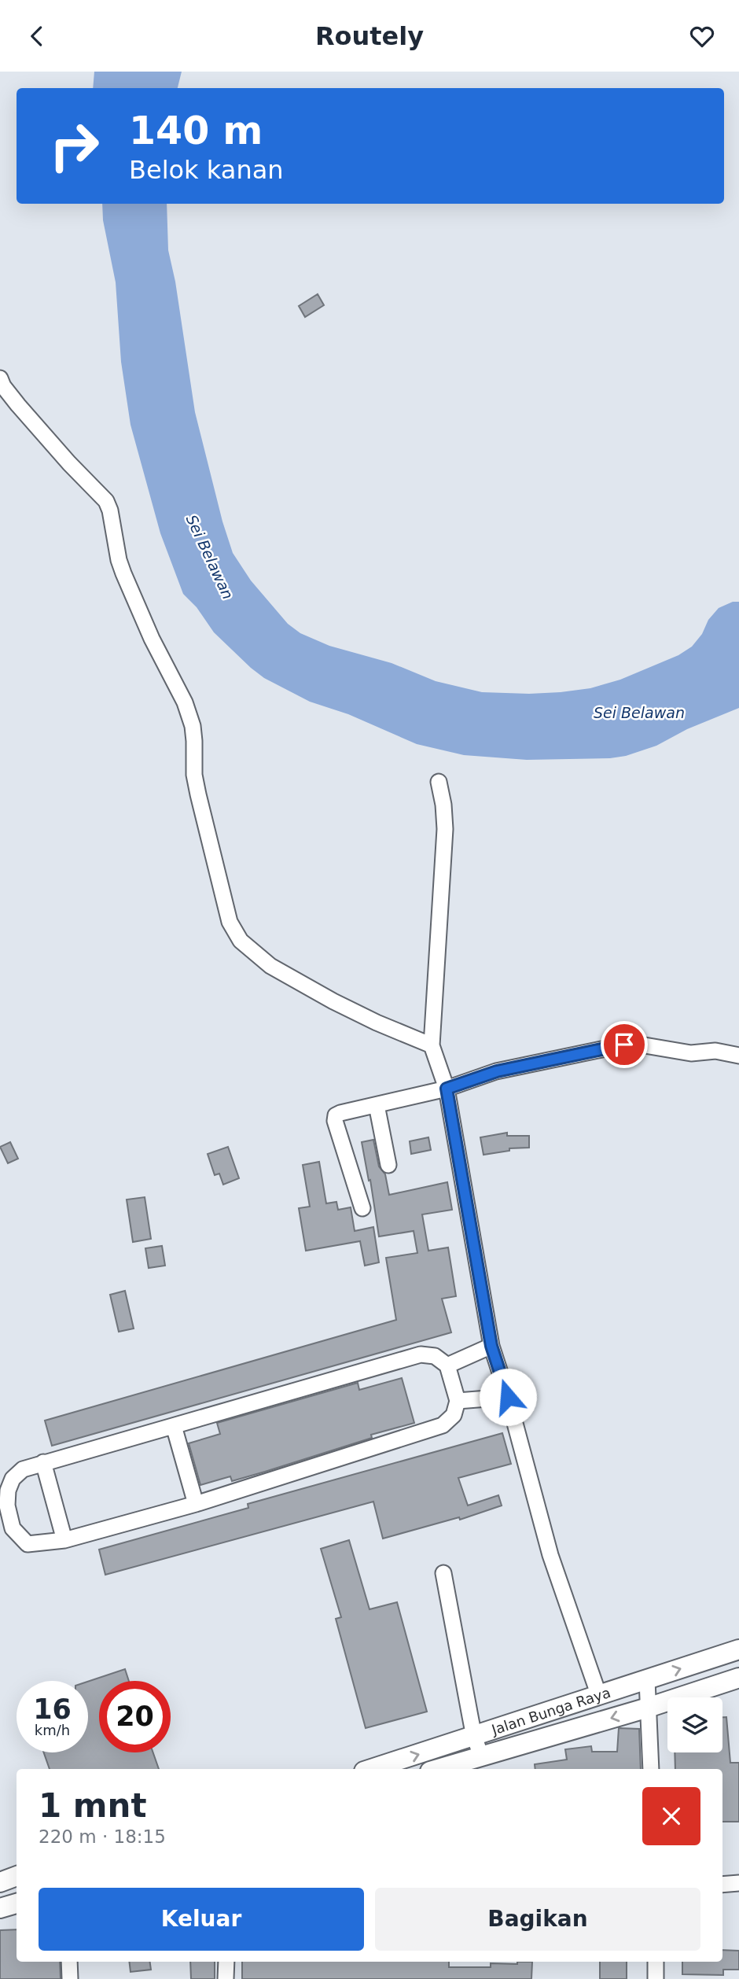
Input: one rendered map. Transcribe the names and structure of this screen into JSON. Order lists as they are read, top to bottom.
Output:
{
  "streets": {
    "main road": ["Jalan Bunga Raya"]
  },
  "water": ["Sei Belawan"],
  "page": {
    "header": "Routely",
    "turn": ["140 m", "Belok kanan"],
    "speed": "16 km/h",
    "limit": "20",
    "heading": ["1 mnt", "220 m · 18:15"],
    "buttons": ["Keluar", "Bagikan"]
  }
}
